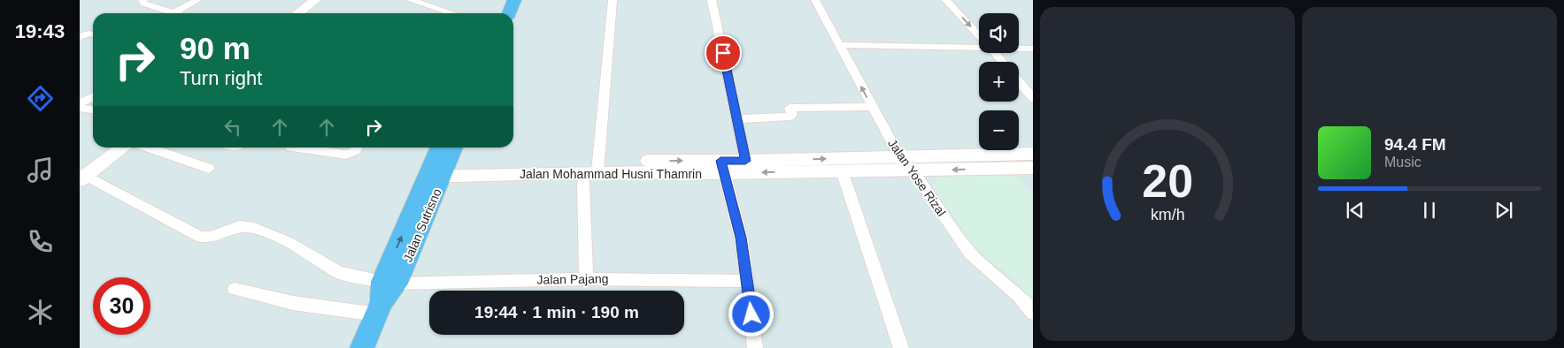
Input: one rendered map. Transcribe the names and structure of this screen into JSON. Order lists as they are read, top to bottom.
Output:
{
  "streets": {
    "main road": ["Jalan Mohammad Husni Thamrin", "Jalan Sutrisno"],
    "street": ["Jalan Yose Rizal", "Jalan Pajang"]
  },
  "crossings": [
    ["Jalan Mohammad Husni Thamrin", "Jalan Yose Rizal"],
    ["Jalan Mohammad Husni Thamrin", "Jalan Sutrisno"],
    ["Jalan Sutrisno", "Jalan Pajang"]
  ],
  "page": {
    "tabs": "19:43",
    "map_buttons": ["+", "−"],
    "turn": ["90 m", "Turn right"],
    "song": ["94.4 FM", "Music"],
    "limit": "30",
    "trip": "19:44 · 1 min · 190 m",
    "gauge": ["20", "km/h"]
  }
}
